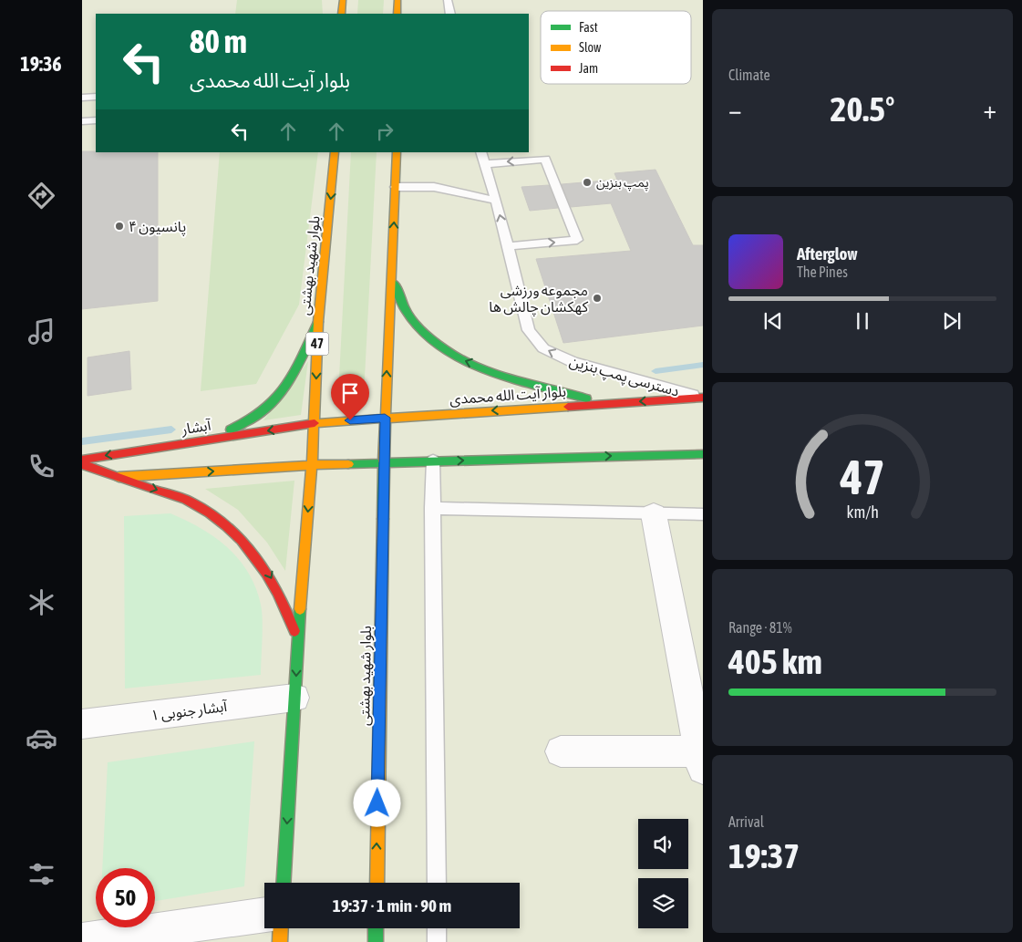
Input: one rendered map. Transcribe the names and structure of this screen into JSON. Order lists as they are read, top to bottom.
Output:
{
  "streets": {
    "main road": [
      "بلوار شهید بهشتی",
      "47",
      "بلوار آیت الله محمدی",
      "آبشار"
    ],
    "street": ["آبشار جنوبی ۱"],
    "lane": ["دسترسی پمپ بنزین"]
  },
  "crossings": [
    ["بلوار شهید بهشتی", "بلوار آیت الله محمدی"],
    ["بلوار شهید بهشتی", "آبشار"],
    ["بلوار شهید بهشتی", "آبشار جنوبی ۱"],
    ["دسترسی پمپ بنزین", "بلوار آیت الله محمدی"],
    ["بلوار آیت الله محمدی", "آبشار"]
  ],
  "one_way": ["دسترسی پمپ بنزین"],
  "places": ["پمپ بنزین", "پانسیون ۴", "مجموعه ورزشی کهکشان چالش ها"],
  "legend": ["Fast", "Slow", "Jam"],
  "page": {
    "tabs": "19:36",
    "tile": [
      "Climate",
      ["Range · 81%", "405 km"],
      ["Arrival", "19:37"]
    ],
    "turn": ["80 m", "بلوار آیت الله محمدی"],
    "heat": ["−", "20.5°", "+"],
    "song": ["Afterglow", "The Pines"],
    "limit": "50",
    "trip": "19:37 · 1 min · 90 m",
    "gauge": ["47", "km/h"]
  }
}
